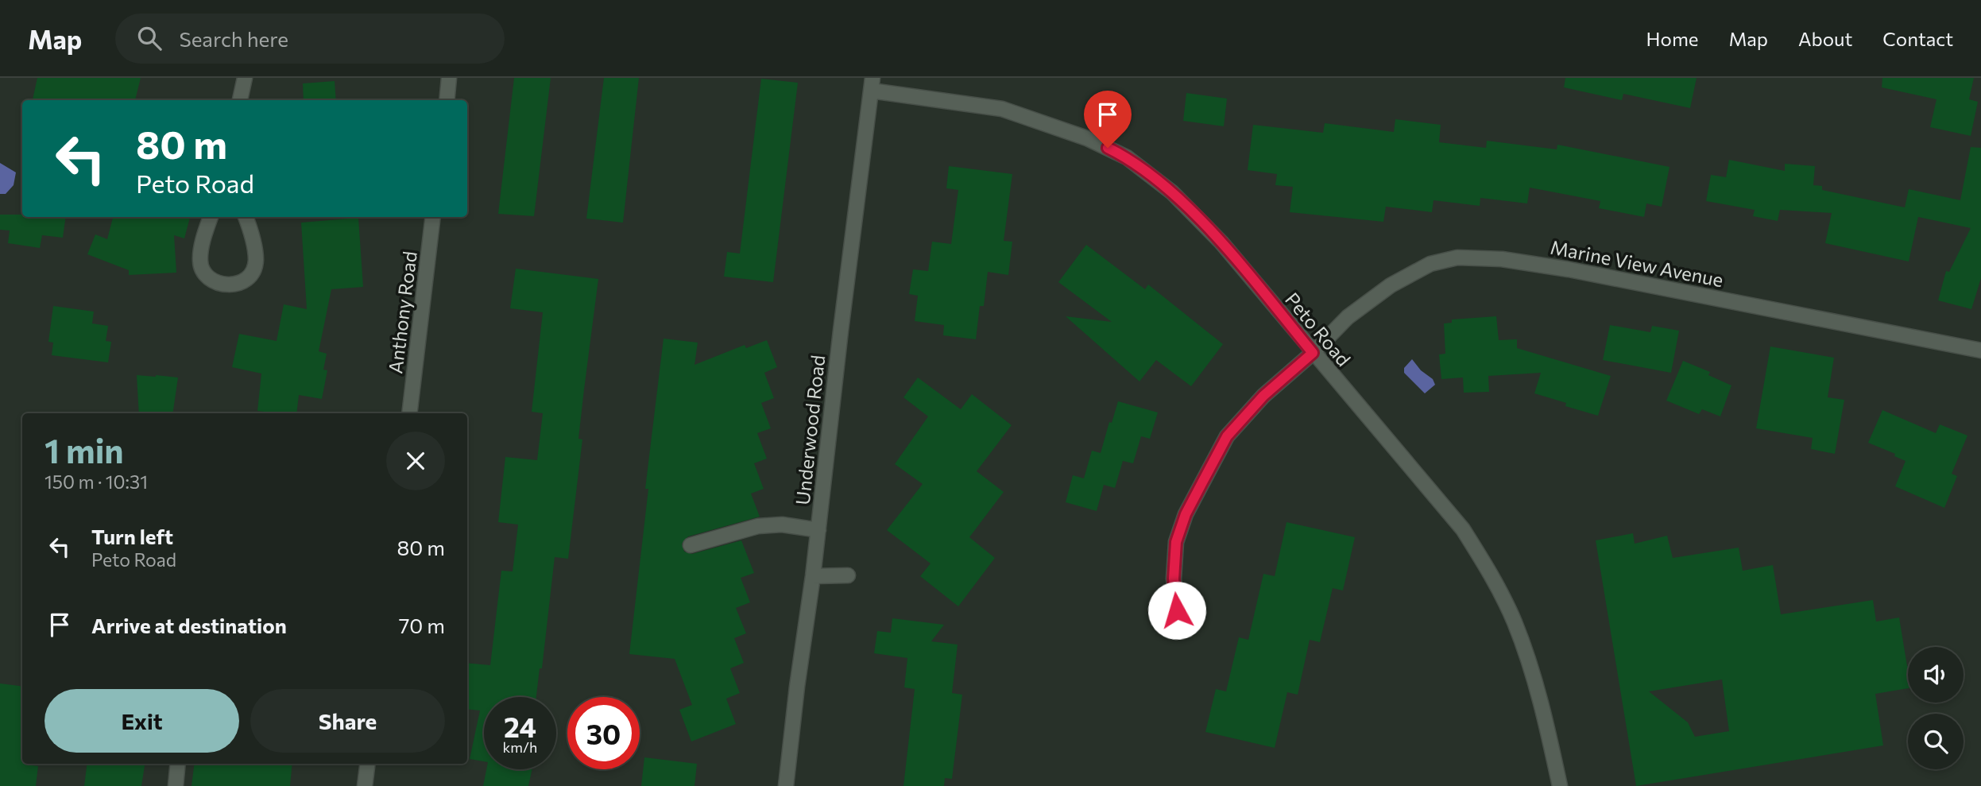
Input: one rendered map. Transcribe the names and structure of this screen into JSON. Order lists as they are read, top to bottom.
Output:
{
  "streets": {
    "street": [
      "Marine View Avenue",
      "Anthony Road",
      "Peto Road",
      "Underwood Road"
    ]
  },
  "crossings": [
    ["Marine View Avenue", "Peto Road"],
    ["Peto Road", "Underwood Road"]
  ],
  "page": {
    "header": "Map",
    "search": "Search here",
    "nav": [
      "Home",
      "Map",
      "About",
      "Contact"
    ],
    "turn": ["80 m", "Peto Road"],
    "heading": ["1 min", "150 m · 10:31"],
    "list": [
      {
        "name": "Turn left",
        "note": "Peto Road",
        "value": "80 m"
      },
      {
        "name": "Arrive at destination",
        "value": "70 m"
      }
    ],
    "buttons": ["Exit", "Share"],
    "speed": "24 km/h",
    "limit": "30"
  }
}
